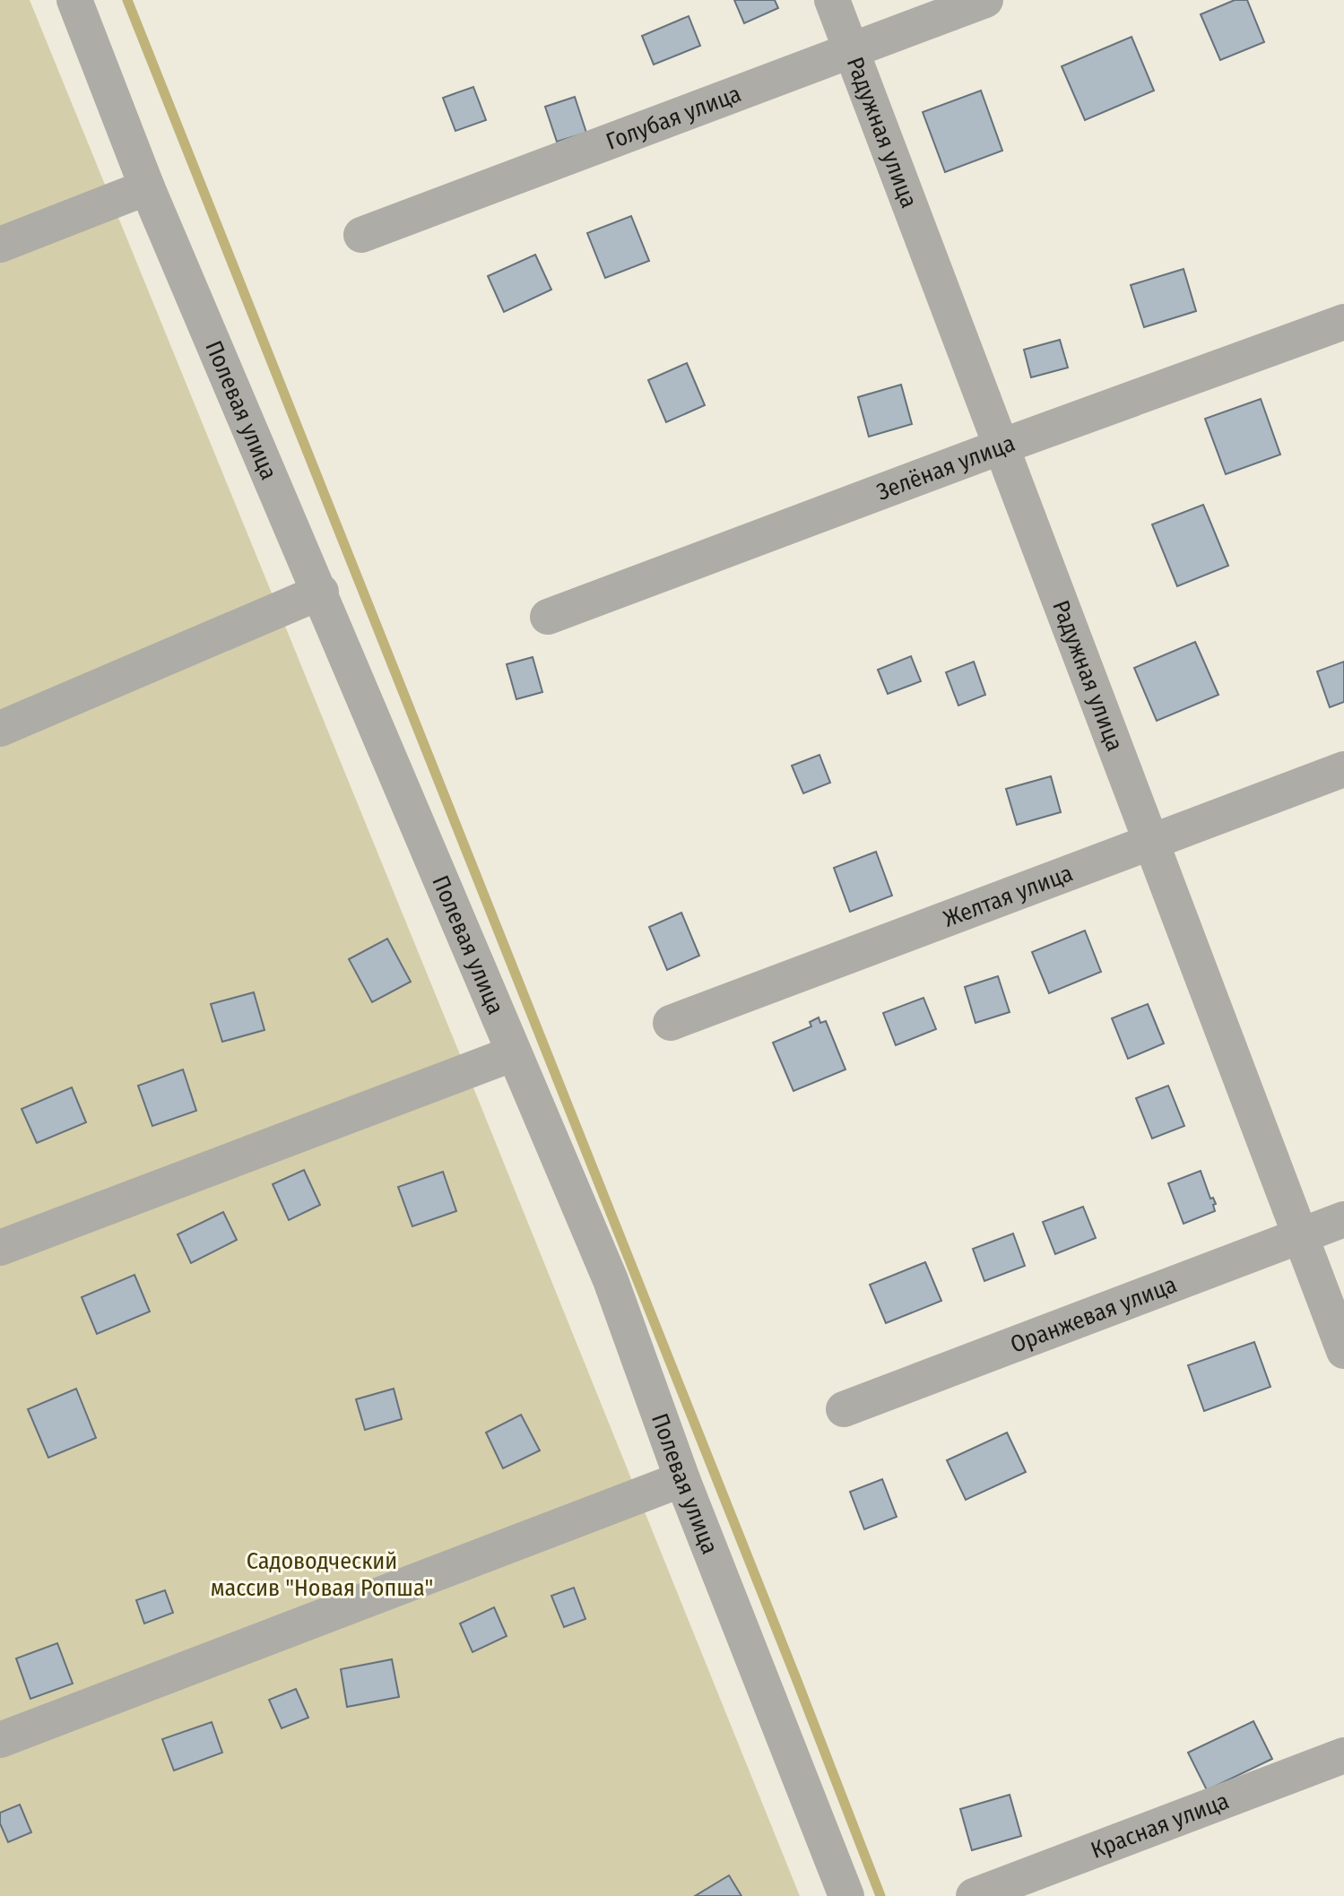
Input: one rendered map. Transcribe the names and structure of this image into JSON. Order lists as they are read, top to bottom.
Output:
{
  "streets": {
    "street": [
      "Голубая улица",
      "Радужная улица",
      "Полевая улица",
      "Зелёная улица",
      "Желтая улица",
      "Оранжевая улица",
      "Красная улица"
    ]
  },
  "crossings": [
    ["Голубая улица", "Радужная улица"],
    ["Радужная улица", "Зелёная улица"],
    ["Радужная улица", "Желтая улица"],
    ["Радужная улица", "Оранжевая улица"]
  ],
  "parks": ["Садоводческий массив \"Новая Ропша\""]
}
